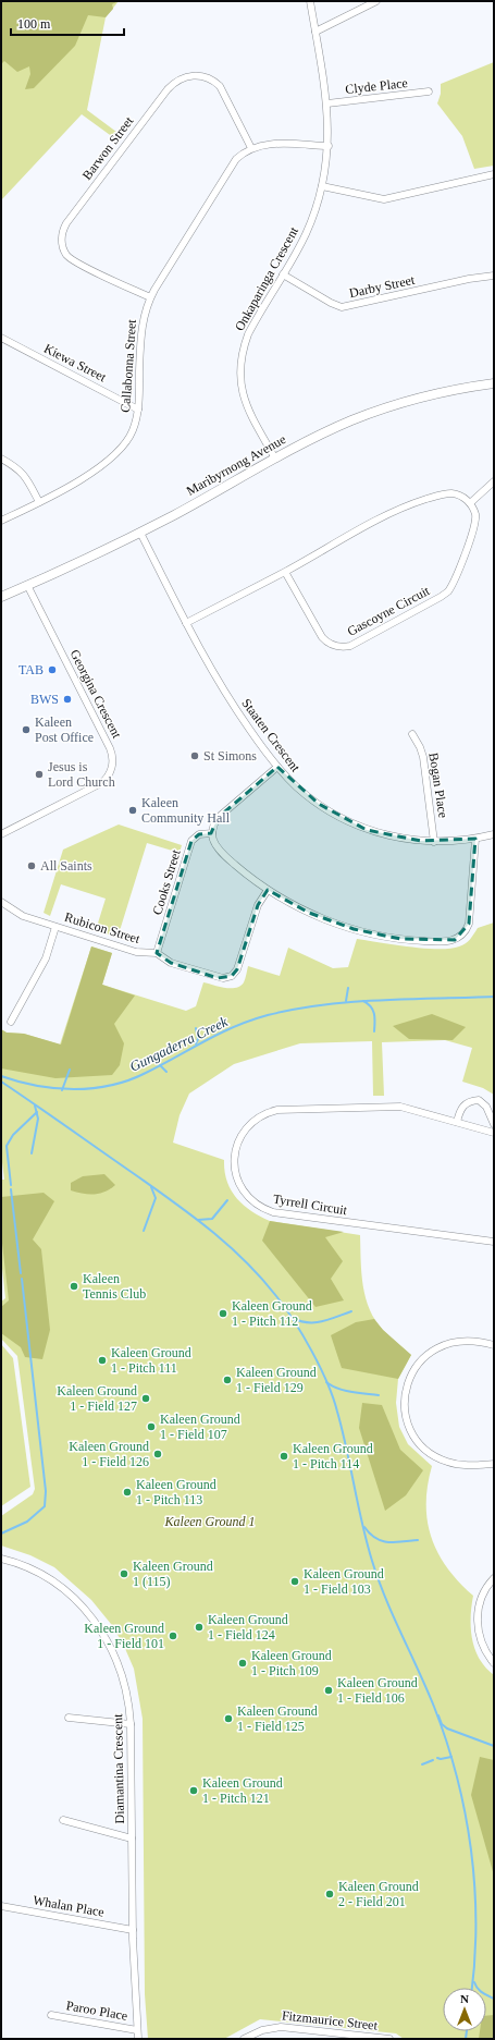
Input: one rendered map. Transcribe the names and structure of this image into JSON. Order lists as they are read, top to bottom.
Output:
{
  "streets": {
    "street": [
      "Clyde Place",
      "Barwon Street",
      "Onkaparinga Crescent",
      "Darby Street",
      "Kiewa Street",
      "Callabonna Street",
      "Maribyrnong Avenue",
      "Gascoyne Circuit",
      "Georgina Crescent",
      "Staaten Crescent",
      "Bogan Place",
      "Cooks Street",
      "Rubicon Street",
      "Tyrrell Circuit",
      "Diamantina Crescent",
      "Whalan Place",
      "Paroo Place",
      "Fitzmaurice Street"
    ]
  },
  "crossings": [
    ["Clyde Place", "Onkaparinga Crescent"],
    ["Barwon Street", "Callabonna Street"],
    ["Onkaparinga Crescent", "Darby Street"],
    ["Onkaparinga Crescent", "Callabonna Street"],
    ["Onkaparinga Crescent", "Maribyrnong Avenue"],
    ["Kiewa Street", "Callabonna Street"],
    ["Maribyrnong Avenue", "Georgina Crescent"],
    ["Maribyrnong Avenue", "Staaten Crescent"],
    ["Staaten Crescent", "Bogan Place"],
    ["Cooks Street", "Rubicon Street"],
    ["Diamantina Crescent", "Whalan Place"],
    ["Diamantina Crescent", "Paroo Place"]
  ],
  "water": ["Gungaderra Creek"],
  "parks": ["Kaleen Ground 1"],
  "places": [
    "TAB",
    "BWS",
    "Kaleen Post Office",
    "St Simons",
    "Jesus is Lord Church",
    "Kaleen Community Hall",
    "All Saints",
    "Kaleen Tennis Club",
    "Kaleen Ground 1 - Pitch 112",
    "Kaleen Ground 1 - Pitch 111",
    "Kaleen Ground 1 - Field 129",
    "Kaleen Ground 1 - Field 127",
    "Kaleen Ground 1 - Field 107",
    "Kaleen Ground 1 - Field 126",
    "Kaleen Ground 1 - Pitch 114",
    "Kaleen Ground 1 - Pitch 113",
    "Kaleen Ground 1 (115)",
    "Kaleen Ground 1 - Field 103",
    "Kaleen Ground 1 - Field 124",
    "Kaleen Ground 1 - Field 101",
    "Kaleen Ground 1 - Pitch 109",
    "Kaleen Ground 1 - Field 106",
    "Kaleen Ground 1 - Field 125",
    "Kaleen Ground 1 - Pitch 121",
    "Kaleen Ground 2 - Field 201"
  ],
  "scale_bar": "100 m",
  "north": "top"
}
